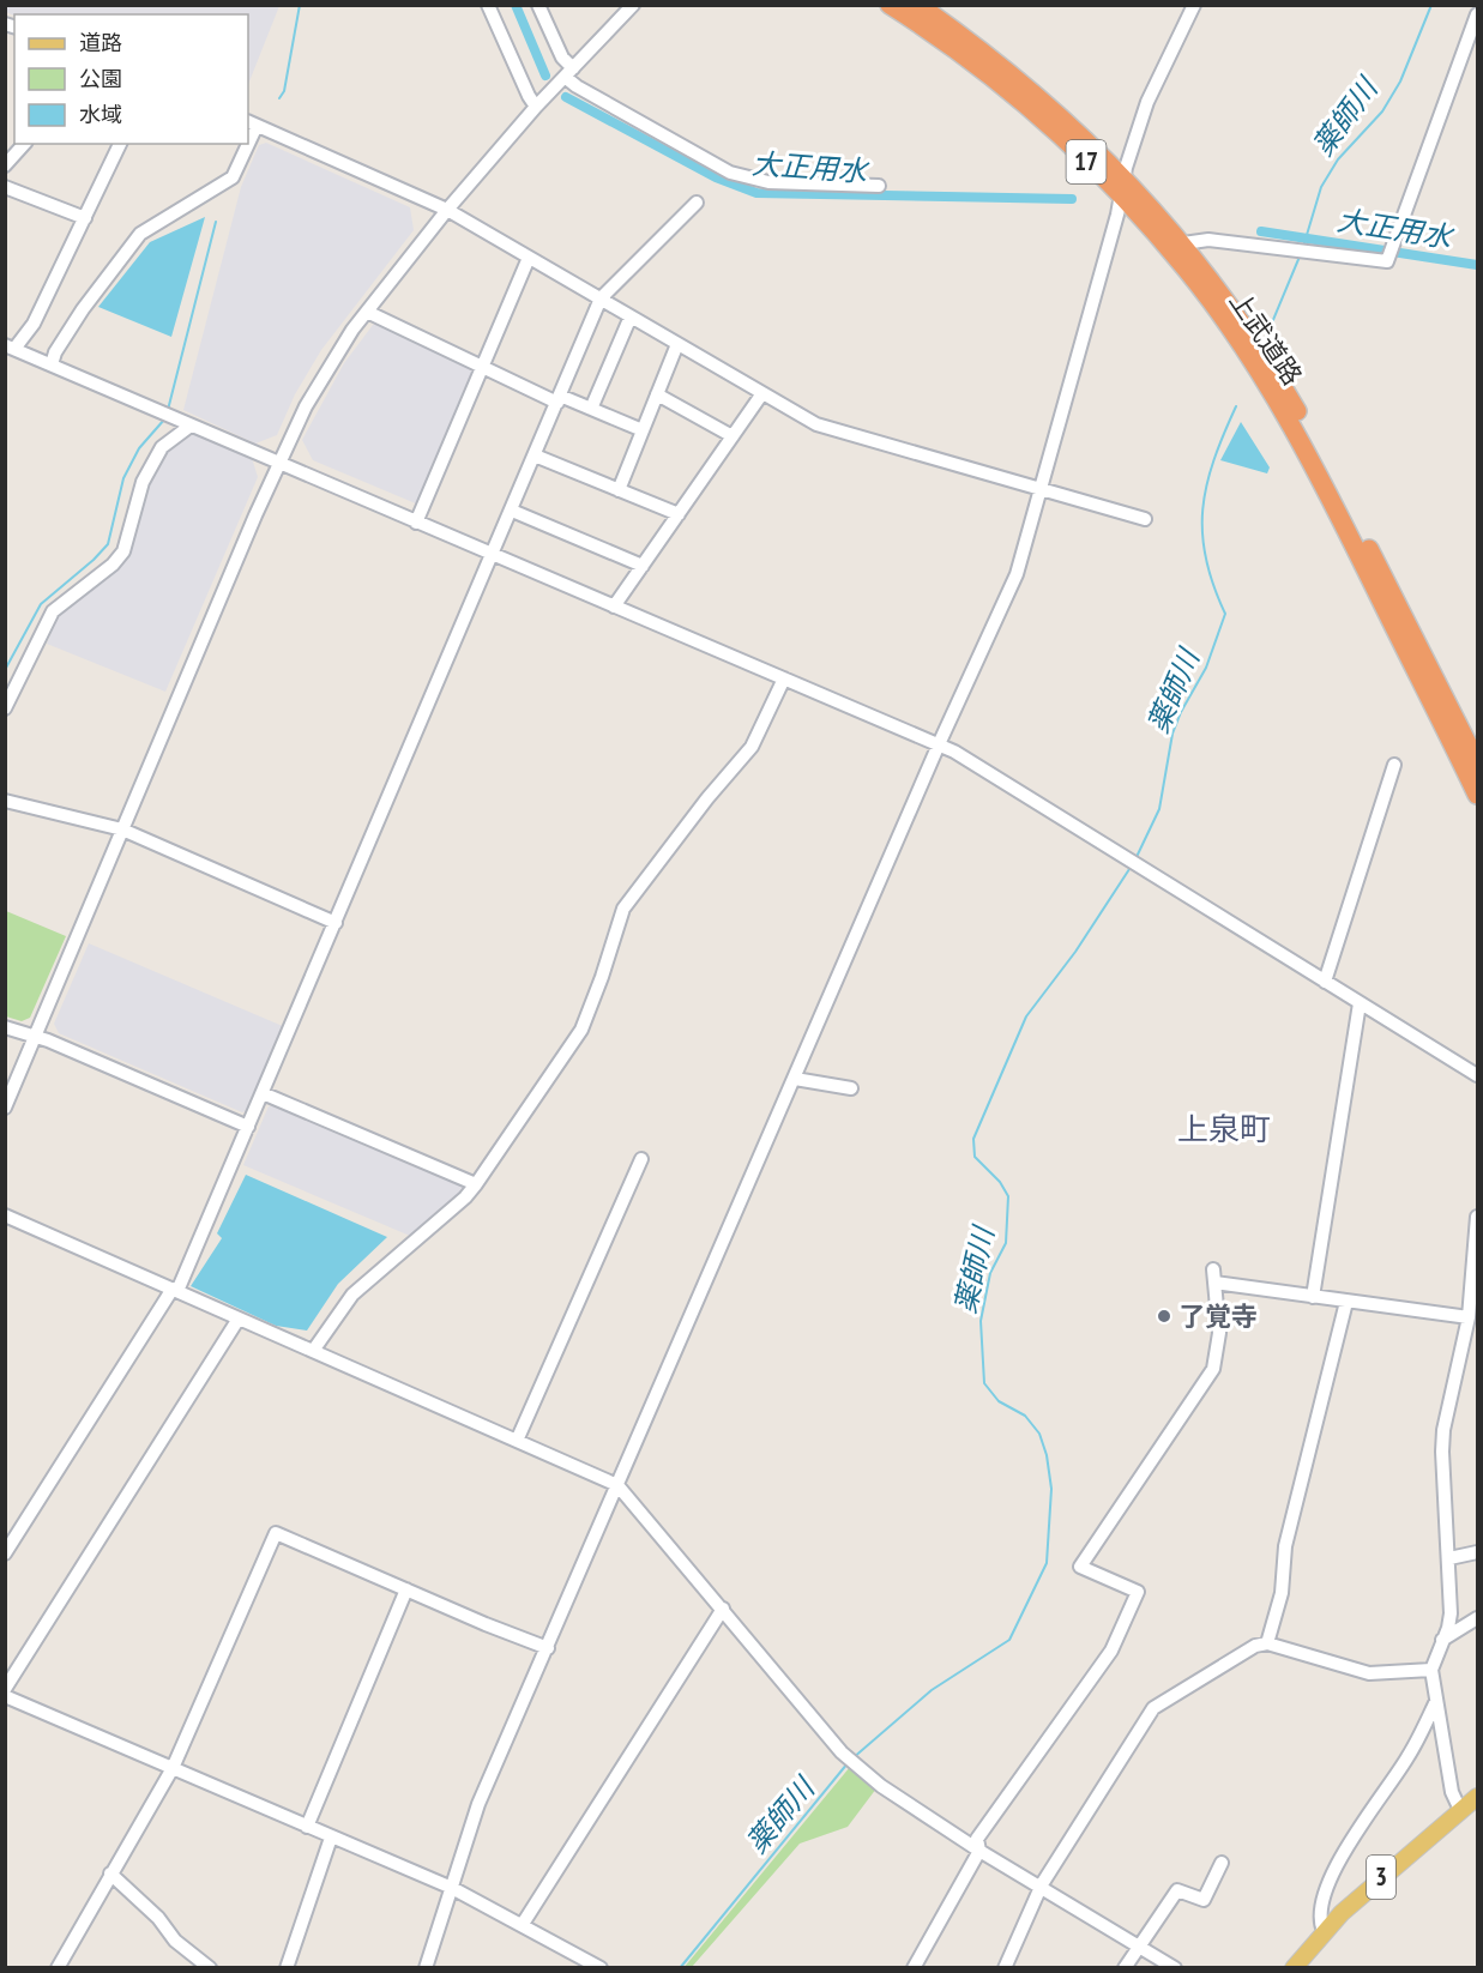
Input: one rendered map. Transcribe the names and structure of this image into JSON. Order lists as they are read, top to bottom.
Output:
{
  "streets": {
    "highway": ["17", "上武道路"],
    "main road": ["3"]
  },
  "districts": ["上泉町"],
  "water": ["薬師川", "大正用水"],
  "places": ["了覚寺"],
  "legend": ["道路", "公園", "水域"]
}
